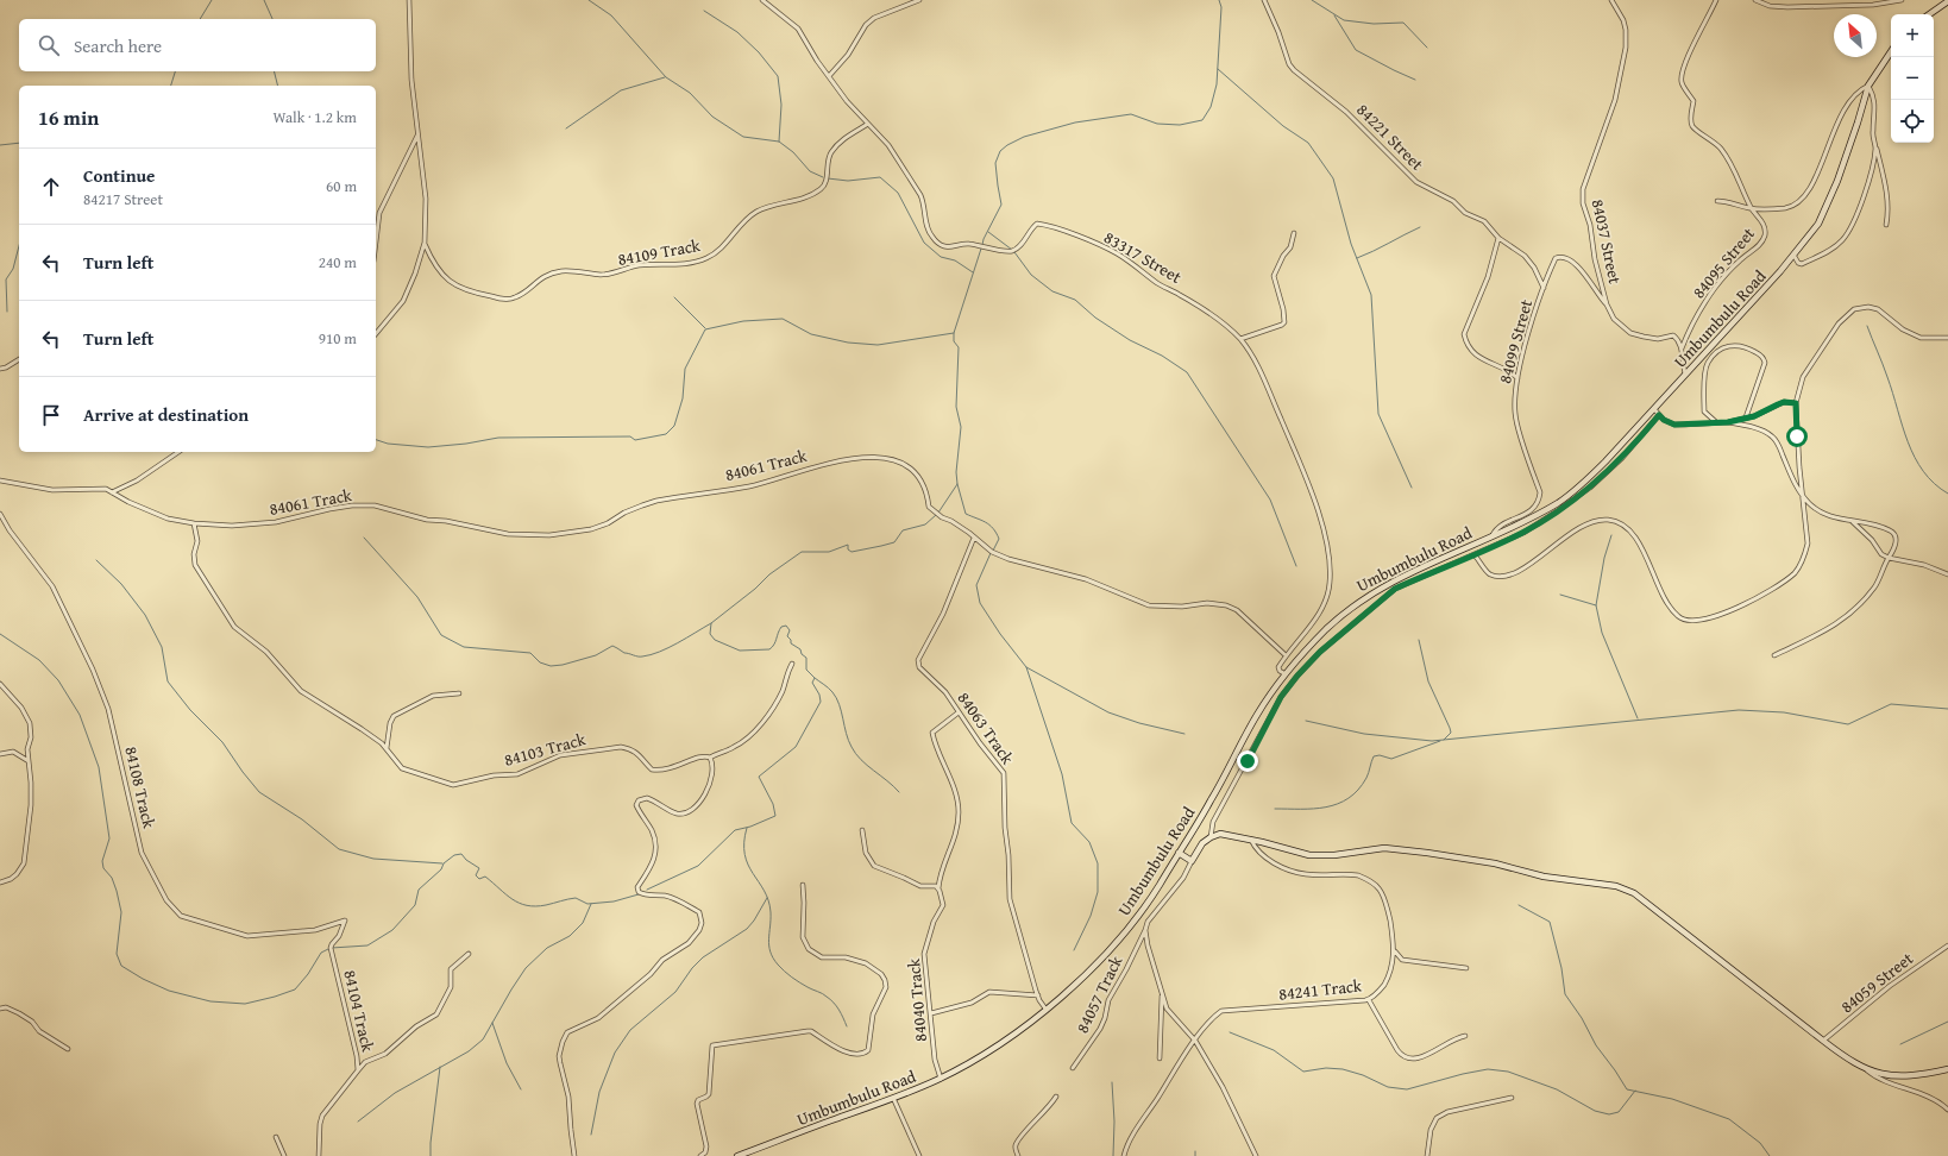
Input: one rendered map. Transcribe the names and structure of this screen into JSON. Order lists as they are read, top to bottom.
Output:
{
  "streets": {
    "main road": ["Umbumbulu Road"],
    "street": [
      "84221 Street",
      "84037 Street",
      "84109 Track",
      "83317 Street",
      "84095 Street",
      "84099 Street",
      "84061 Track",
      "84063 Track",
      "84103 Track",
      "84108 Track",
      "84059 Street",
      "84241 Track",
      "84057 Track",
      "84040 Track",
      "84104 Track"
    ]
  },
  "crossings": [
    ["84221 Street", "84099 Street"],
    ["84037 Street", "84095 Street"],
    ["84037 Street", "84099 Street"],
    ["84109 Track", "83317 Street"],
    ["83317 Street", "84061 Track"],
    ["Umbumbulu Road", "84099 Street"],
    ["Umbumbulu Road", "84063 Track"],
    ["Umbumbulu Road", "84040 Track"],
    ["84061 Track", "84063 Track"],
    ["84061 Track", "84103 Track"],
    ["84063 Track", "84040 Track"],
    ["84108 Track", "84104 Track"]
  ],
  "north": "top left",
  "page": {
    "map_buttons": ["+", "−"],
    "search": "Search here",
    "heading": ["16 min", "Walk · 1.2 km"],
    "list": [
      ["Continue", "84217 Street", "60 m"],
      ["Turn left", "240 m"],
      ["Turn left", "910 m"],
      "Arrive at destination"
    ]
  }
}
